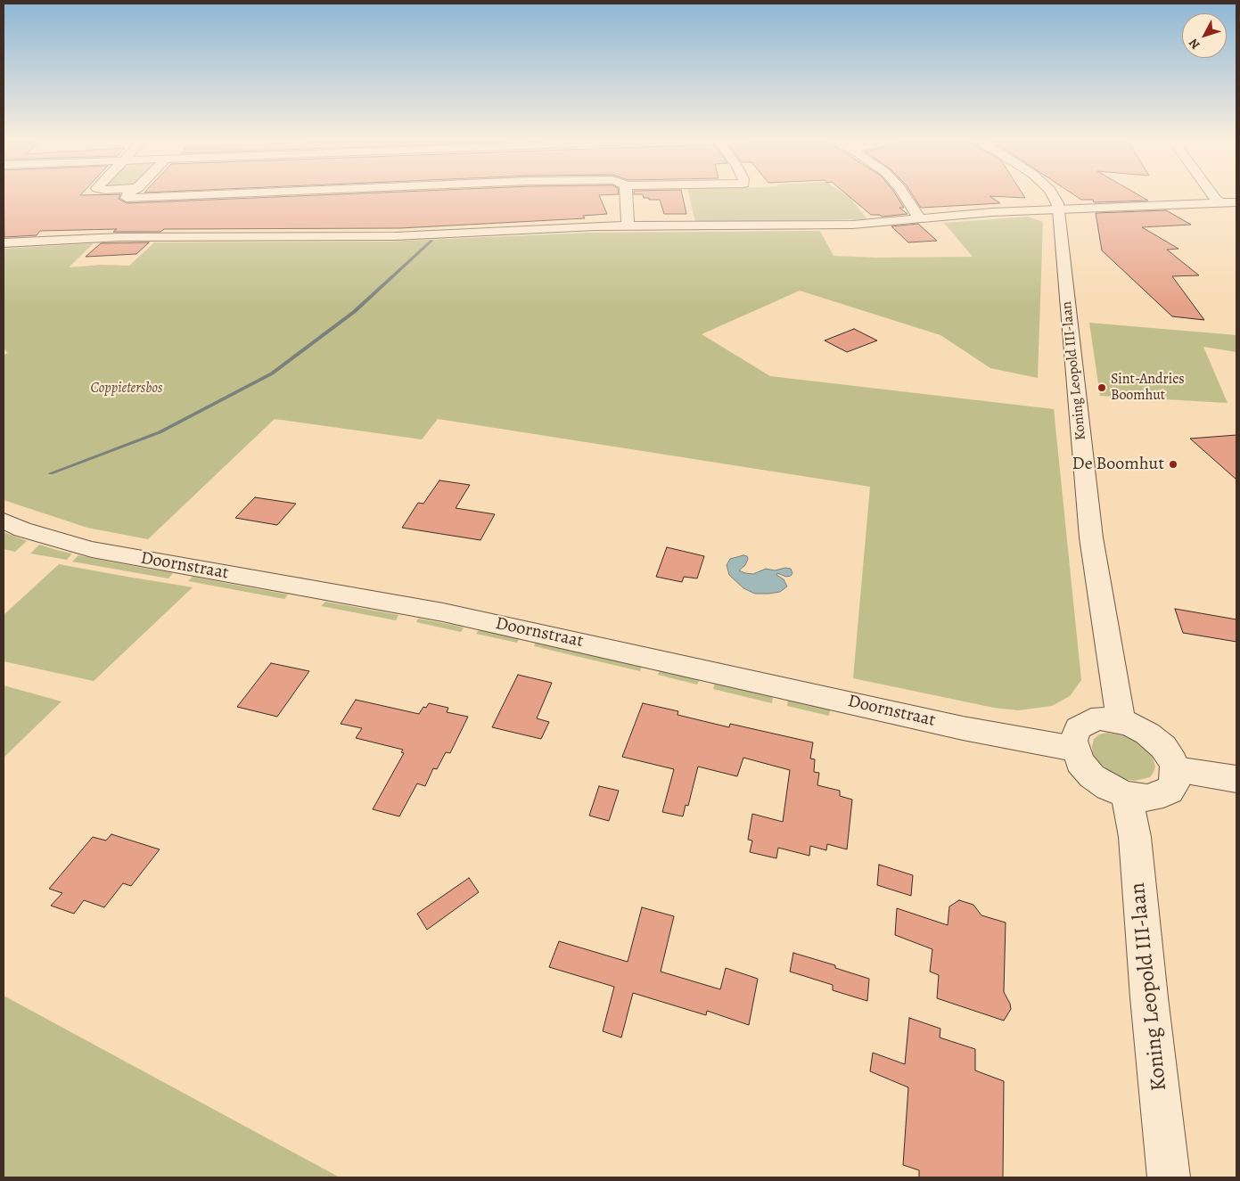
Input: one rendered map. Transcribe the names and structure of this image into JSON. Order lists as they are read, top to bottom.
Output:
{
  "streets": {
    "street": ["Koning Leopold III-laan", "Doornstraat"]
  },
  "crossings": [
    ["Koning Leopold III-laan", "Doornstraat"]
  ],
  "parks": ["Coppietersbos"],
  "places": ["Sint-Andries Boomhut", "De Boomhut"],
  "north": "bottom left"
}
